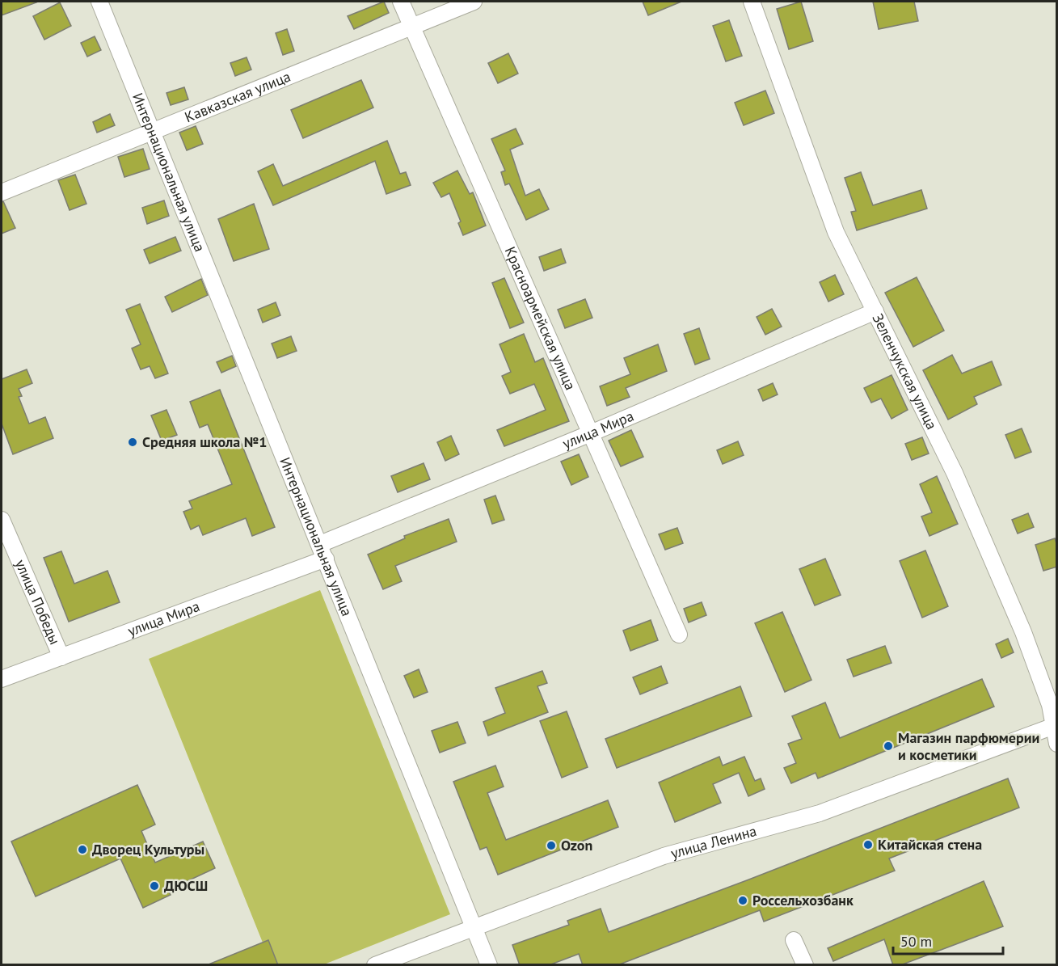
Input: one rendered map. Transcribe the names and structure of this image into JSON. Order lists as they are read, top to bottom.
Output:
{
  "streets": {
    "street": [
      "Кавказская улица",
      "Интернациональная улица",
      "Красноармейская улица",
      "Зеленчукская улица",
      "улица Мира",
      "улица Победы",
      "улица Ленина"
    ]
  },
  "crossings": [
    ["Кавказская улица", "Интернациональная улица"],
    ["Кавказская улица", "Красноармейская улица"],
    ["Интернациональная улица", "улица Мира"],
    ["Интернациональная улица", "улица Ленина"],
    ["Красноармейская улица", "улица Мира"],
    ["Зеленчукская улица", "улица Мира"],
    ["Зеленчукская улица", "улица Ленина"],
    ["улица Мира", "улица Победы"]
  ],
  "places": [
    "Средняя школа №1",
    "Магазин парфюмерии и косметики",
    "Китайская стена",
    "Ozon",
    "Дворец Культуры",
    "ДЮСШ",
    "Россельхозбанк"
  ],
  "scale_bar": "50 m"
}
